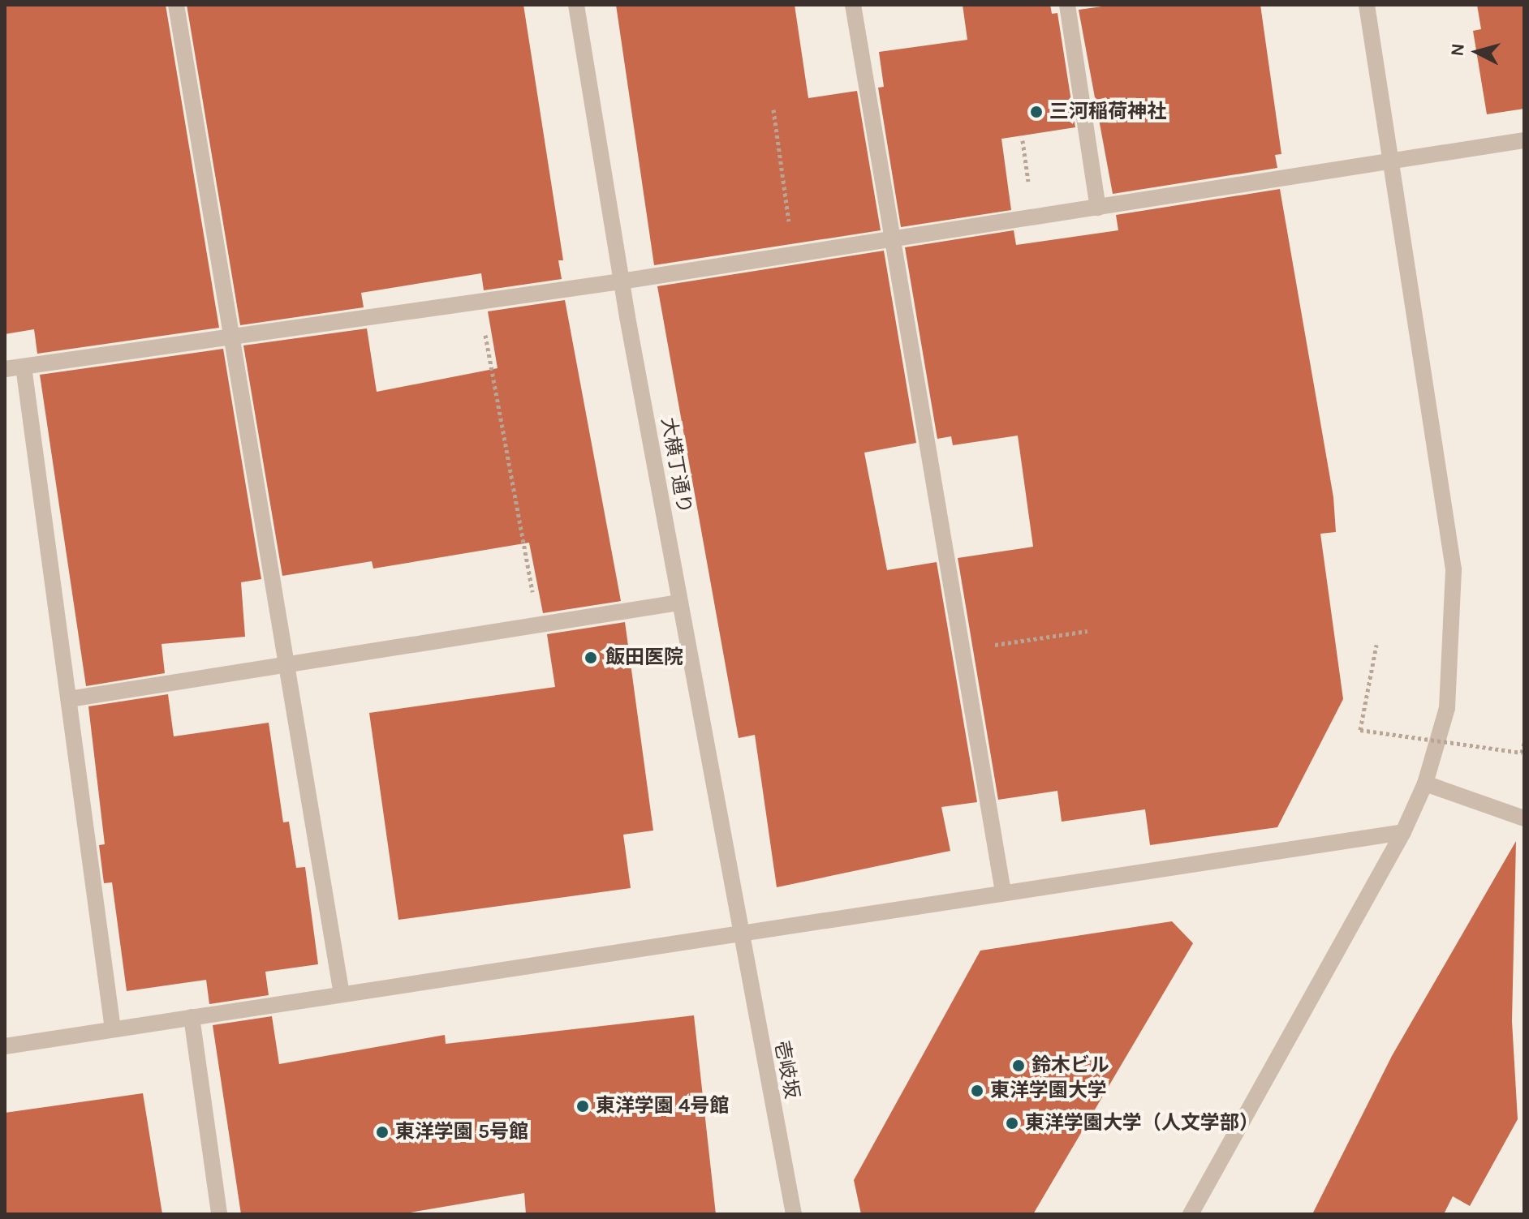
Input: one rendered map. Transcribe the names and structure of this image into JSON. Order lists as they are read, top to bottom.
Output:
{
  "streets": {
    "street": ["大横丁通り", "壱岐坂"]
  },
  "crossings": [
    ["大横丁通り", "壱岐坂"]
  ],
  "places": [
    "三河稲荷神社",
    "飯田医院",
    "鈴木ビル",
    "東洋学園大学",
    "東洋学園 4号館",
    "東洋学園大学（人文学部）",
    "東洋学園 5号館"
  ],
  "north": "left"
}
